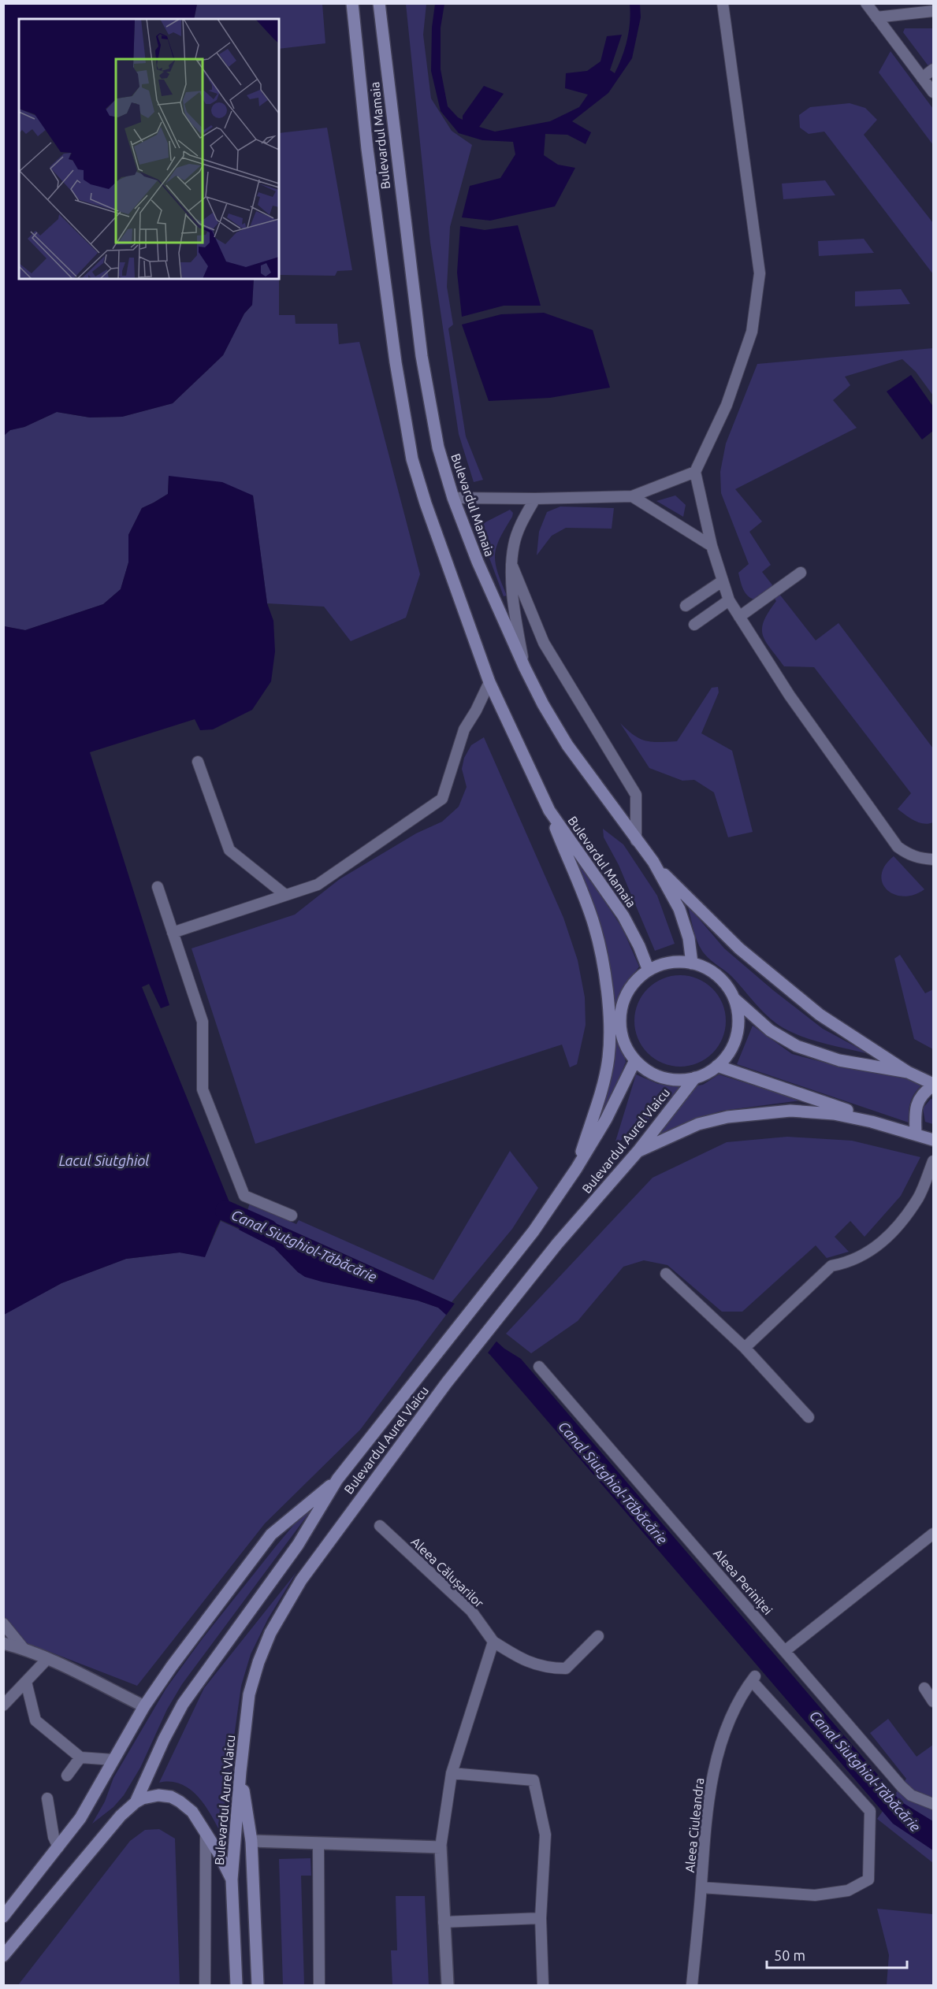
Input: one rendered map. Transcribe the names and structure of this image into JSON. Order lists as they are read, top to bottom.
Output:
{
  "streets": {
    "main road": ["Bulevardul Mamaia", "Bulevardul Aurel Vlaicu"],
    "lane": ["Aleea Călușarilor", "Aleea Periniței", "Aleea Ciuleandra"]
  },
  "crossings": [
    ["Bulevardul Mamaia", "Bulevardul Aurel Vlaicu"]
  ],
  "water": ["Lacul Siutghiol", "Canal Siutghiol-Tăbăcărie"],
  "scale_bar": "50 m"
}
